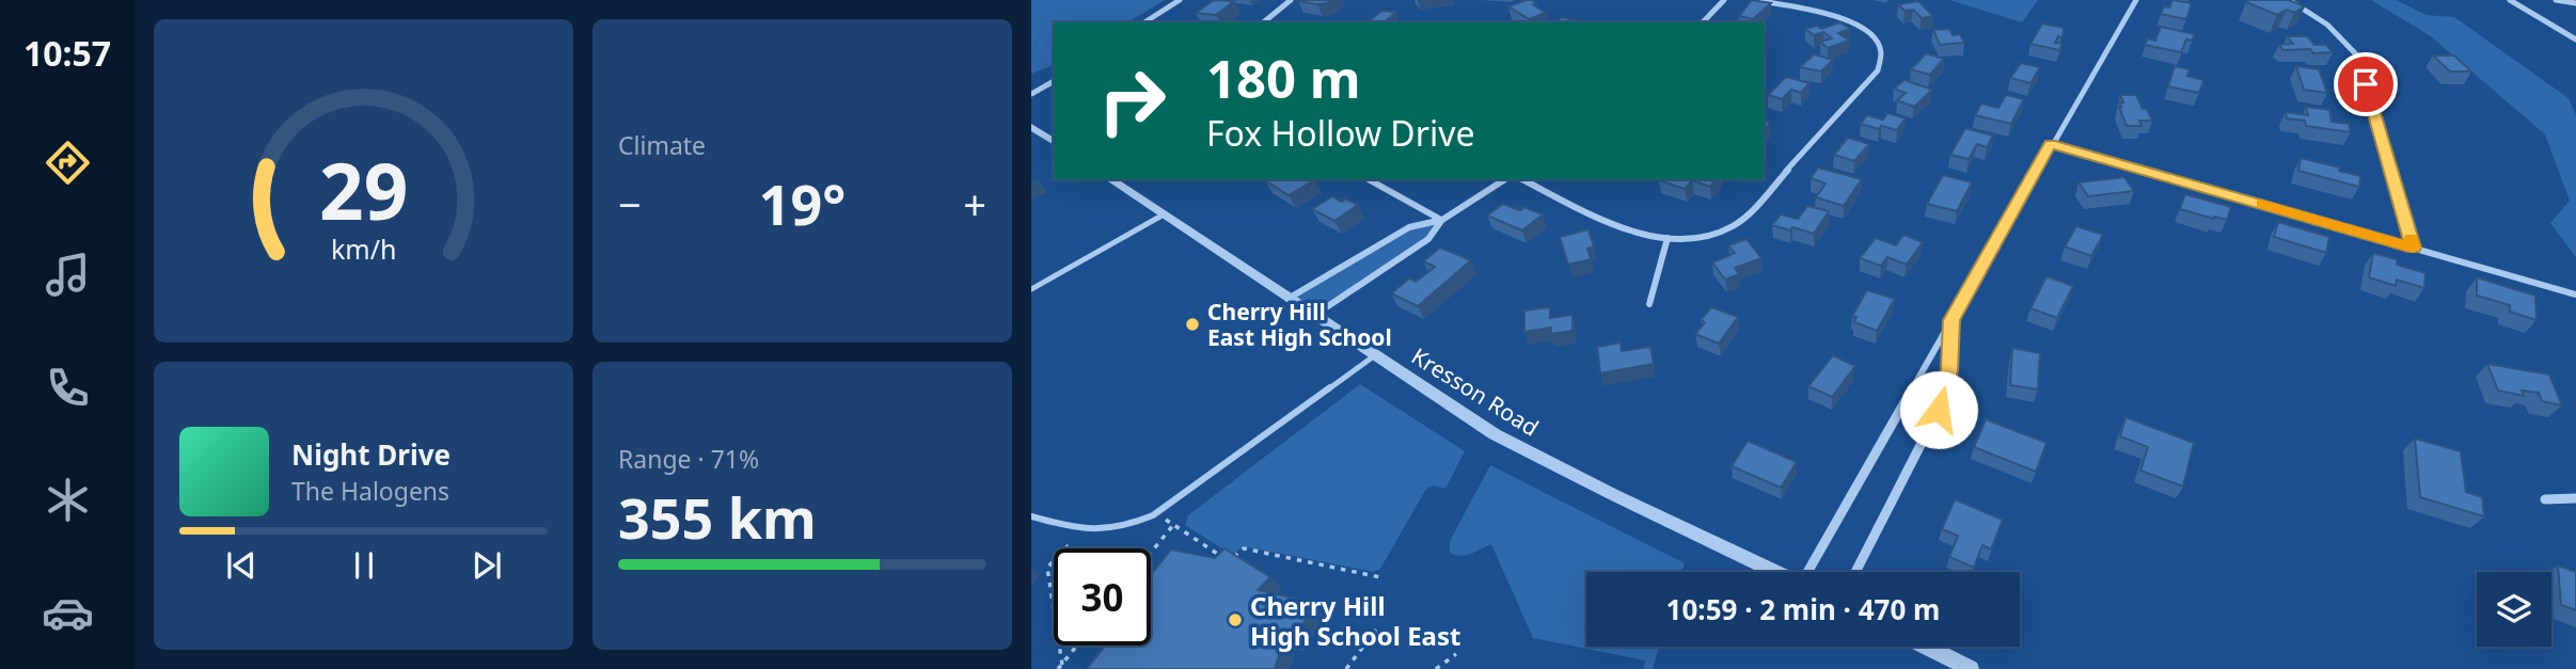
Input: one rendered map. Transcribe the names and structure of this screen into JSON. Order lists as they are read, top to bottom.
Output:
{
  "streets": {
    "street": ["Kresson Road"]
  },
  "places": ["Cherry Hill East High School", "Cherry Hill High School East"],
  "page": {
    "tabs": "10:57",
    "tile": [
      "Climate",
      ["Range · 71%", "355 km"]
    ],
    "turn": ["180 m", "Fox Hollow Drive"],
    "heat": ["−", "19°", "+"],
    "song": ["Night Drive", "The Halogens"],
    "limit": "30",
    "trip": "10:59 · 2 min · 470 m",
    "gauge": ["29", "km/h"]
  }
}
